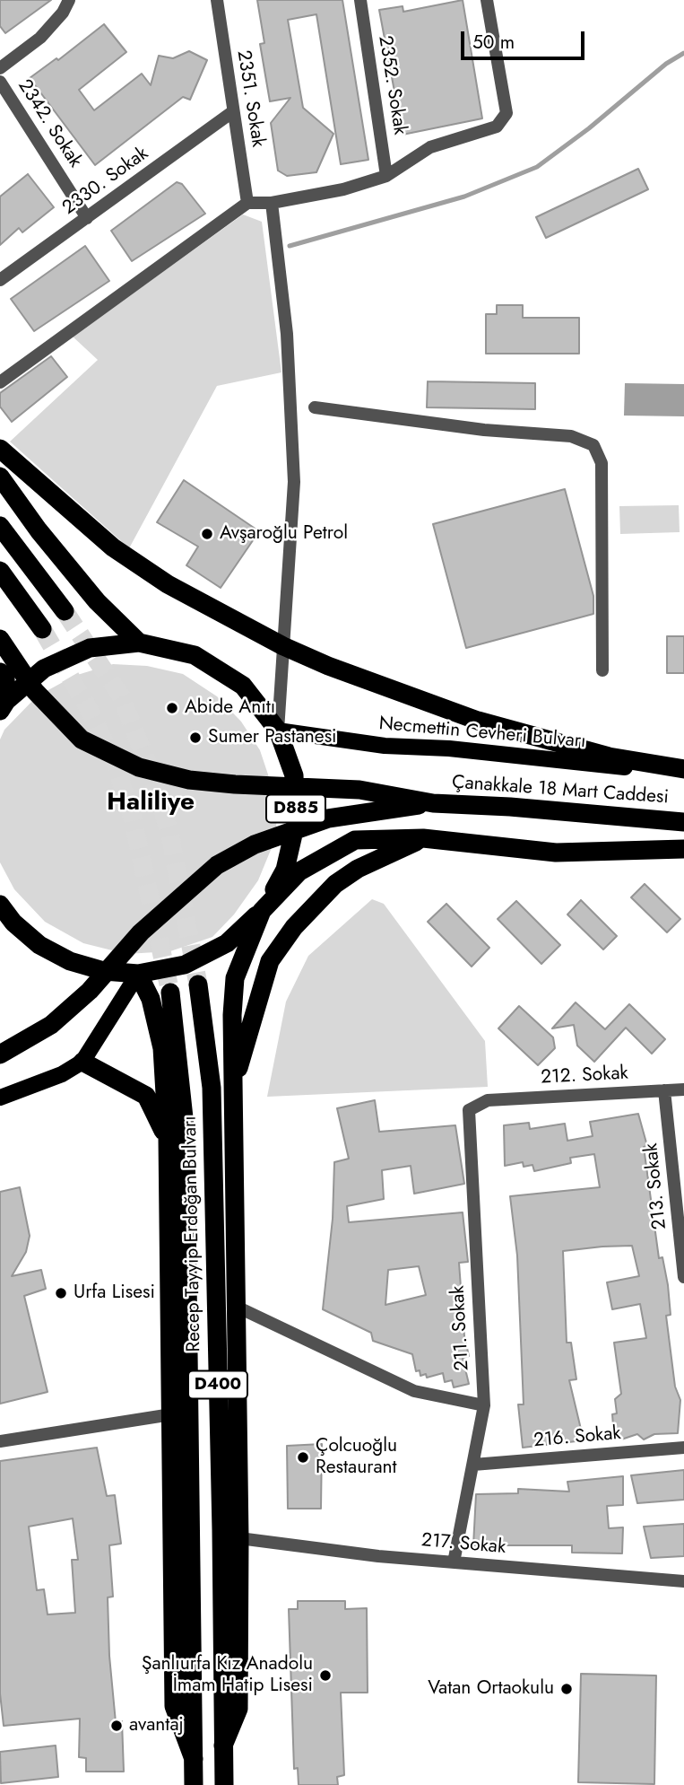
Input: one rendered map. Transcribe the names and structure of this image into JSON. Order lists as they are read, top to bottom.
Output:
{
  "streets": {
    "highway": [
      "Çanakkale 18 Mart Caddesi",
      "D885",
      "Recep Tayyip Erdoğan Bulvarı",
      "D400"
    ],
    "main road": ["Necmettin Cevheri Bulvarı"],
    "street": [
      "2352. Sokak",
      "2351. Sokak",
      "2342. Sokak",
      "2330. Sokak",
      "212. Sokak",
      "213. Sokak",
      "211. Sokak",
      "216. Sokak",
      "217. Sokak"
    ]
  },
  "crossings": [
    ["2351. Sokak", "2330. Sokak"],
    ["2342. Sokak", "2330. Sokak"],
    ["Necmettin Cevheri Bulvarı", "D885"],
    ["212. Sokak", "213. Sokak"],
    ["212. Sokak", "211. Sokak"],
    ["211. Sokak", "216. Sokak"],
    ["211. Sokak", "217. Sokak"]
  ],
  "districts": ["Haliliye"],
  "places": [
    "Avşaroğlu Petrol",
    "Abide Anıtı",
    "Sumer Pastanesi",
    "Urfa Lisesi",
    "Çolcuoğlu Restaurant",
    "Şanlıurfa Kız Anadolu İmam Hatip Lisesi",
    "Vatan Ortaokulu",
    "avantaj"
  ],
  "scale_bar": "50 m"
}
